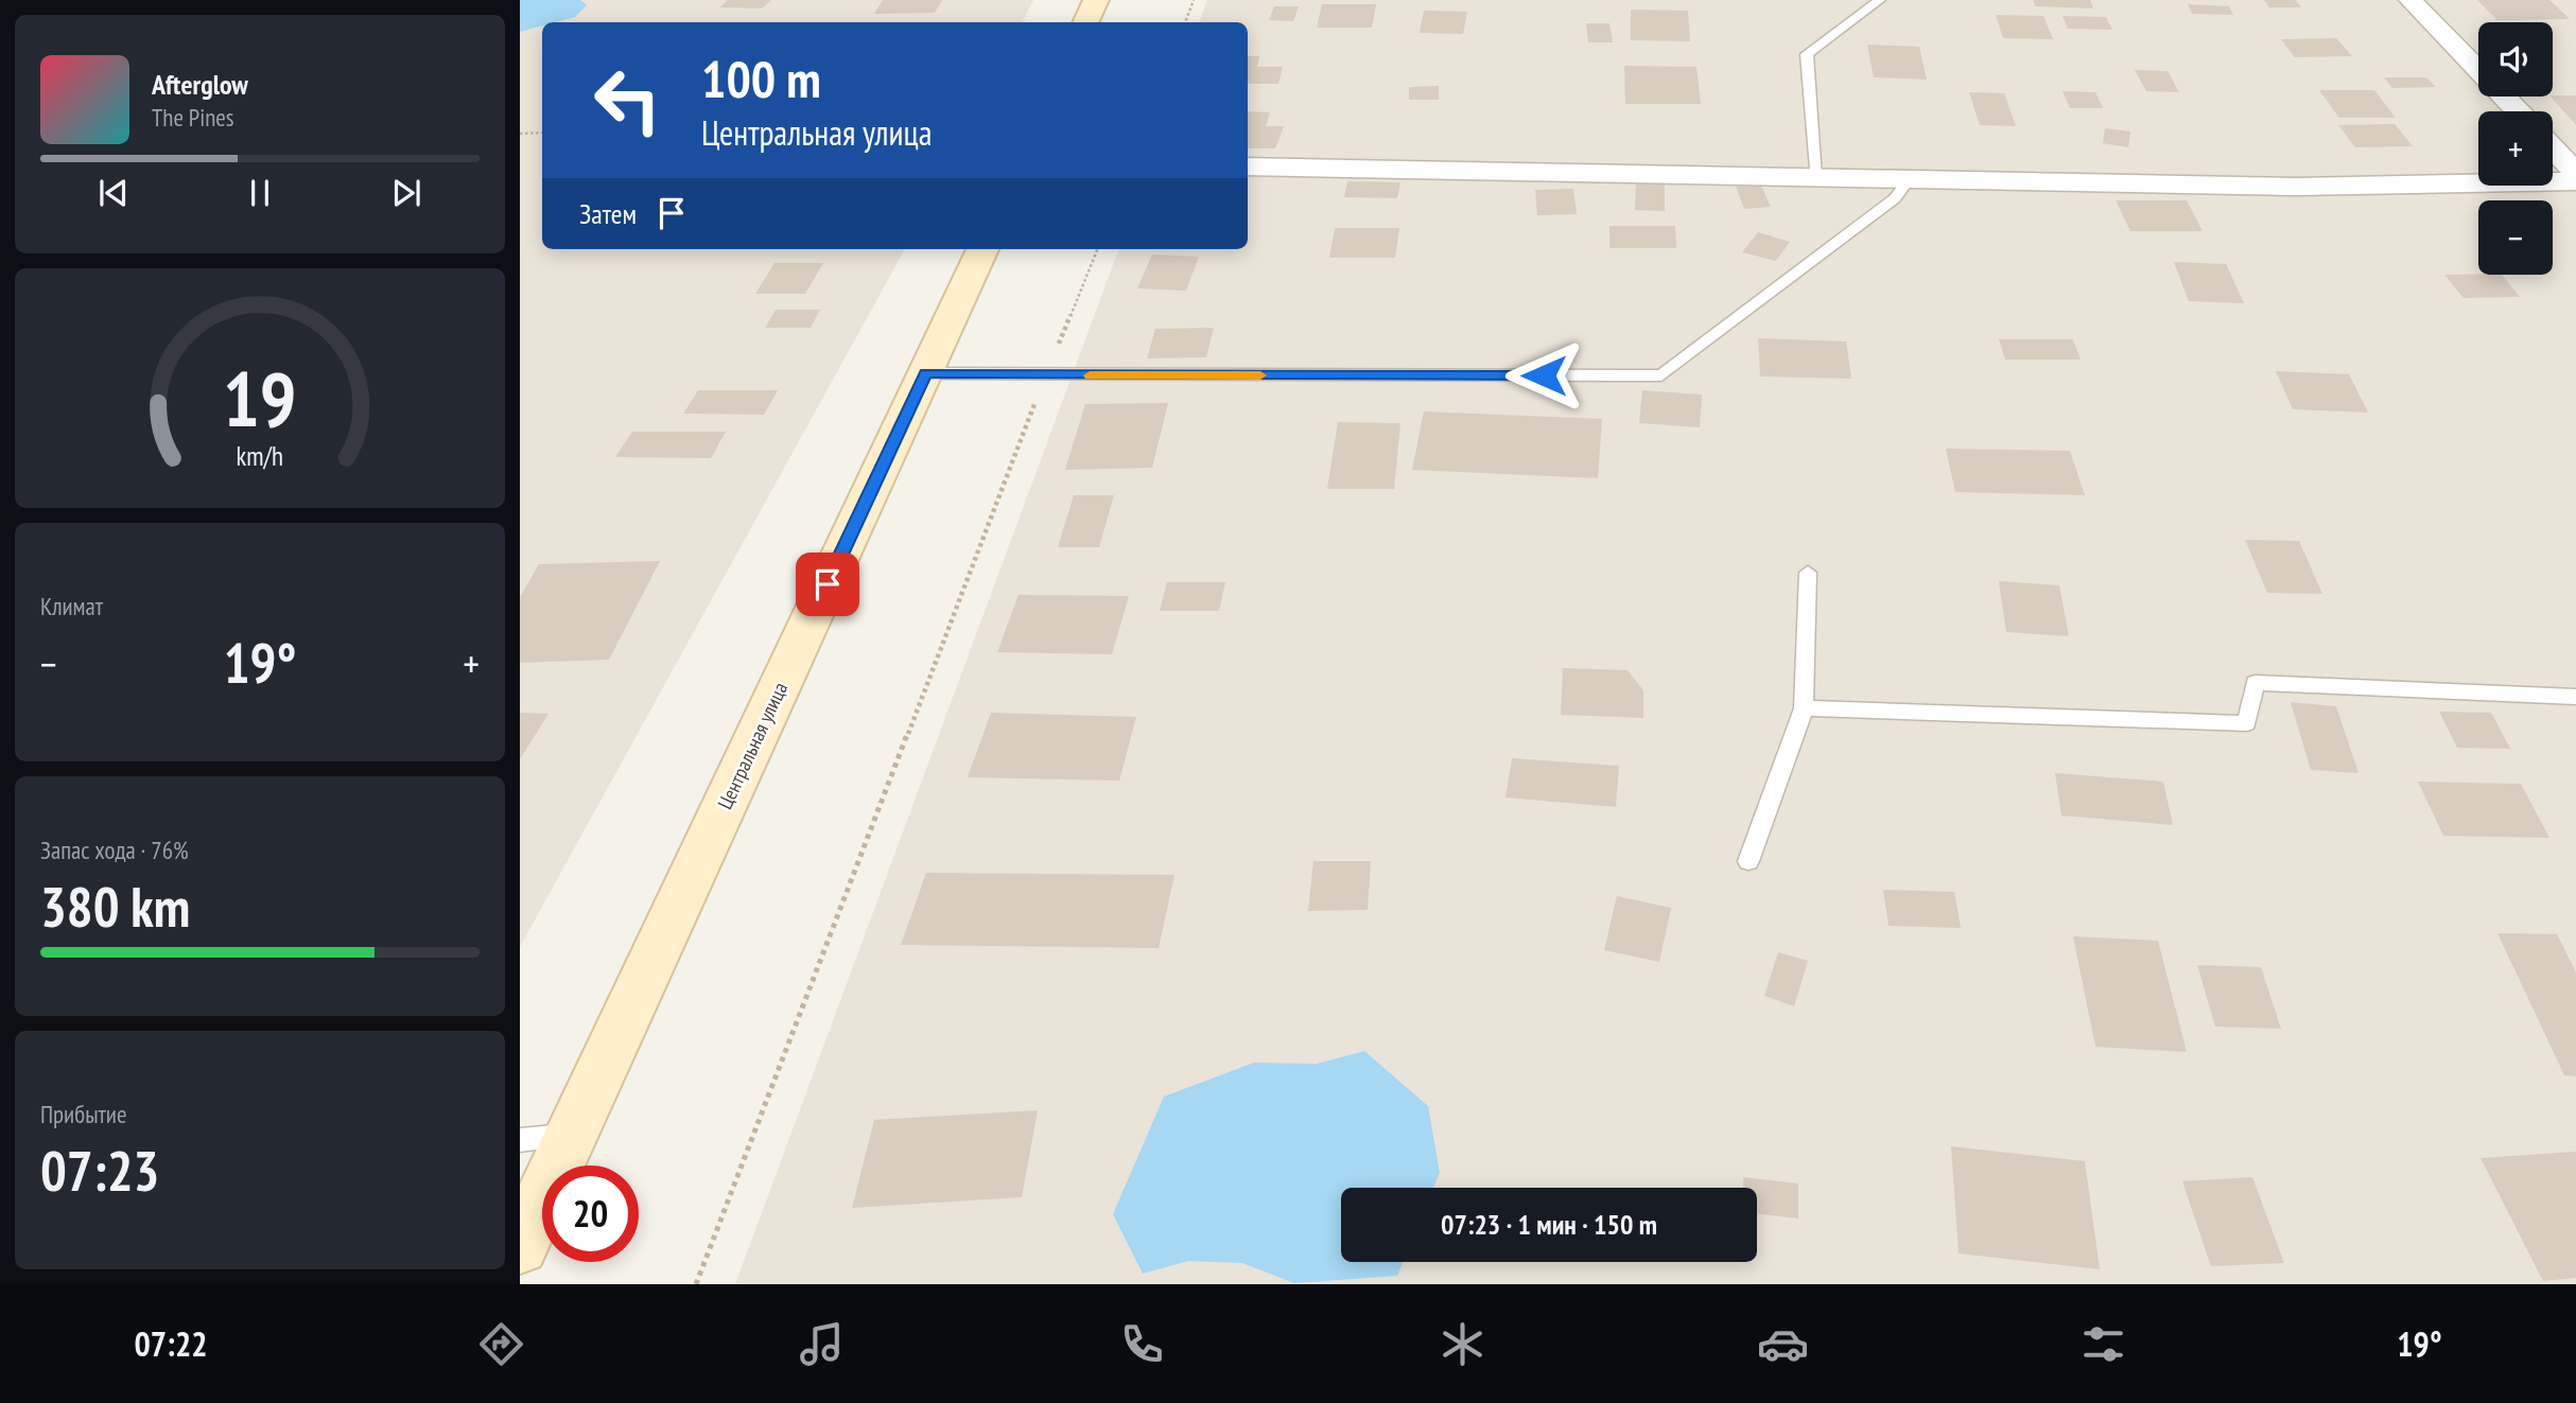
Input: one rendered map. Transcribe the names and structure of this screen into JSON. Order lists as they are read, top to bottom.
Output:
{
  "streets": {
    "main road": ["Центральная улица"]
  },
  "page": {
    "map_buttons": ["+", "−"],
    "turn": ["100 m", "Центральная улица"],
    "song": ["Afterglow", "The Pines"],
    "then": "Затем",
    "tile": [
      "Климат",
      ["Запас хода · 76%", "380 km"],
      ["Прибытие", "07:23"]
    ],
    "heat": ["−", "19°", "+"],
    "limit": "20",
    "trip": "07:23 · 1 мин · 150 m",
    "tabs": ["07:22", "19°"],
    "gauge": ["19", "km/h"]
  }
}
